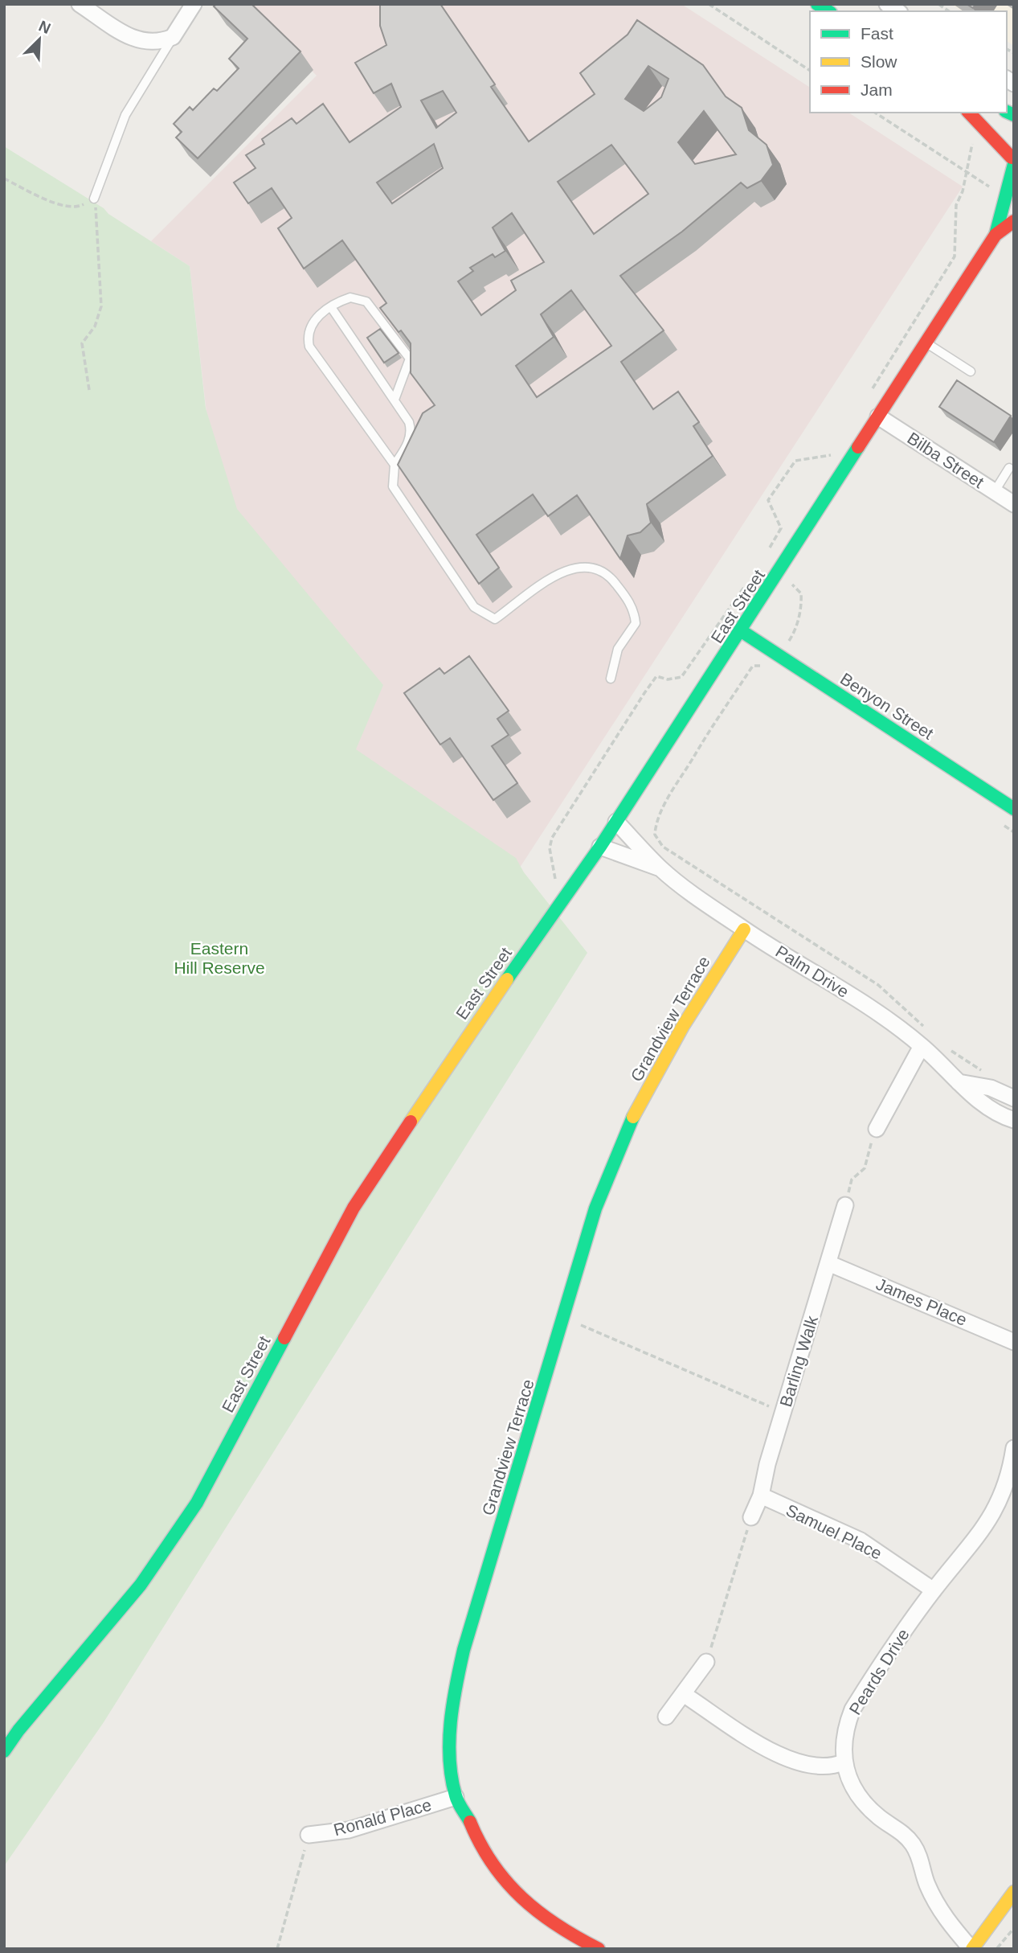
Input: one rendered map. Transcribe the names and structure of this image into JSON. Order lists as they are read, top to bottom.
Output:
{
  "streets": {
    "main road": ["East Street", "Benyon Street", "Grandview Terrace"],
    "street": [
      "Bilba Street",
      "Palm Drive",
      "James Place",
      "Barling Walk",
      "Samuel Place",
      "Peards Drive",
      "Ronald Place"
    ]
  },
  "crossings": [
    ["Bilba Street", "East Street"],
    ["East Street", "Benyon Street"],
    ["East Street", "Palm Drive"],
    ["Palm Drive", "Grandview Terrace"],
    ["Grandview Terrace", "Ronald Place"],
    ["James Place", "Barling Walk"],
    ["Barling Walk", "Samuel Place"],
    ["Samuel Place", "Peards Drive"]
  ],
  "parks": ["Eastern Hill Reserve"],
  "legend": ["Fast", "Slow", "Jam"],
  "north": "top right"
}
